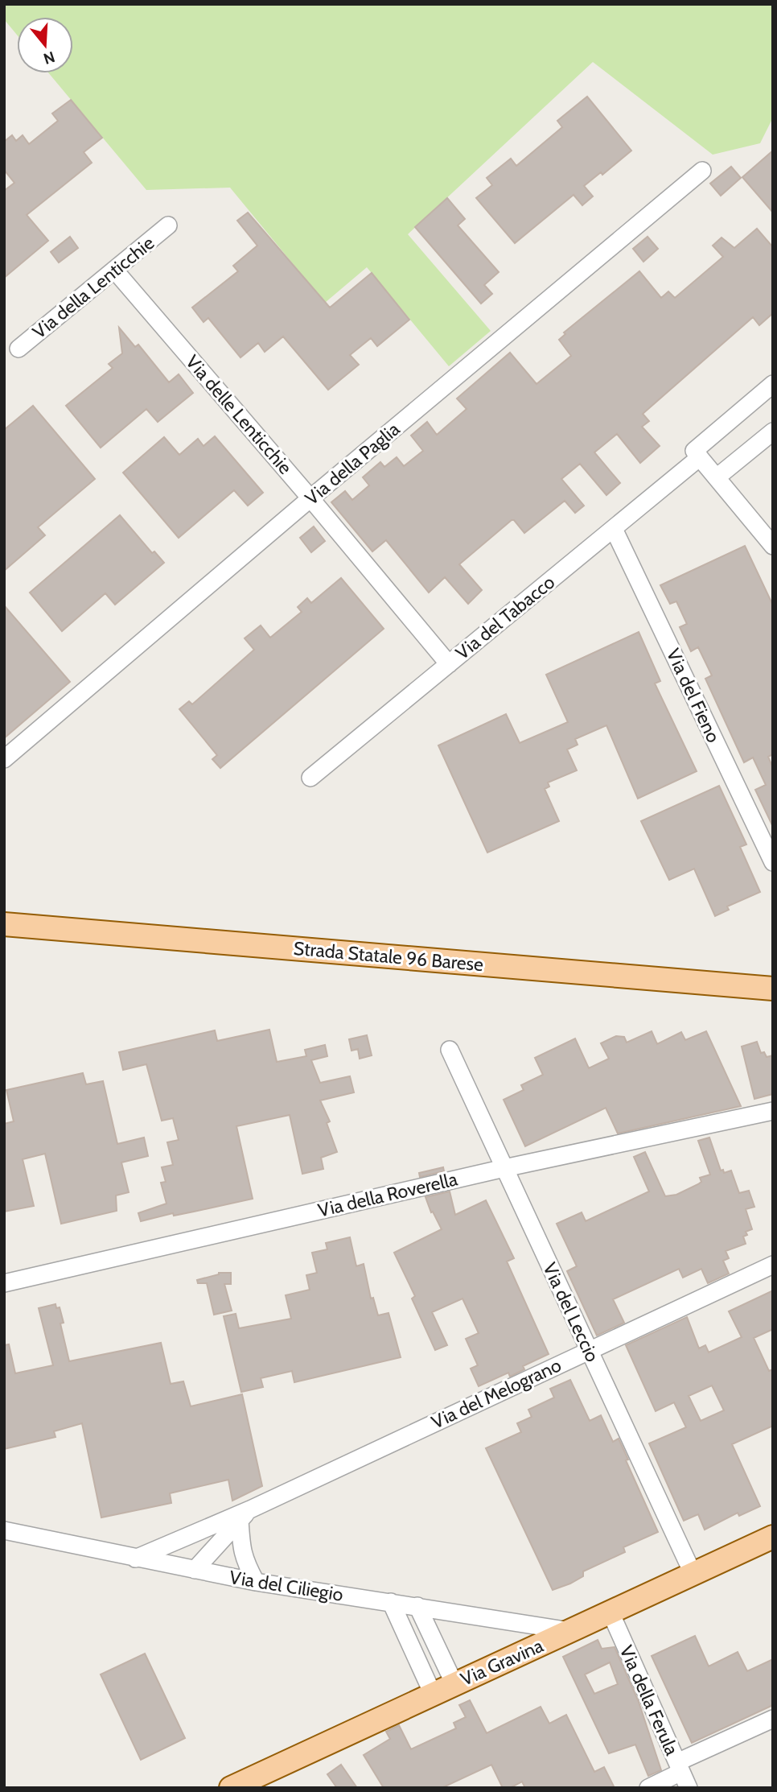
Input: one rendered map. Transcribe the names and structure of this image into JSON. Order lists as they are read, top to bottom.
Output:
{
  "streets": {
    "main road": ["Strada Statale 96 Barese", "Via Gravina"],
    "street": [
      "Via della Lenticchie",
      "Via delle Lenticchie",
      "Via della Paglia",
      "Via del Tabacco",
      "Via del Fieno",
      "Via della Roverella",
      "Via del Leccio",
      "Via del Melograno",
      "Via del Ciliegio",
      "Via della Ferula"
    ]
  },
  "crossings": [
    ["Via della Lenticchie", "Via delle Lenticchie"],
    ["Via delle Lenticchie", "Via della Paglia"],
    ["Via delle Lenticchie", "Via del Tabacco"],
    ["Via del Tabacco", "Via del Fieno"],
    ["Via della Roverella", "Via del Leccio"],
    ["Via del Leccio", "Via del Melograno"],
    ["Via del Leccio", "Via Gravina"],
    ["Via del Melograno", "Via del Ciliegio"],
    ["Via del Ciliegio", "Via Gravina"],
    ["Via Gravina", "Via della Ferula"]
  ],
  "north": "bottom"
}
